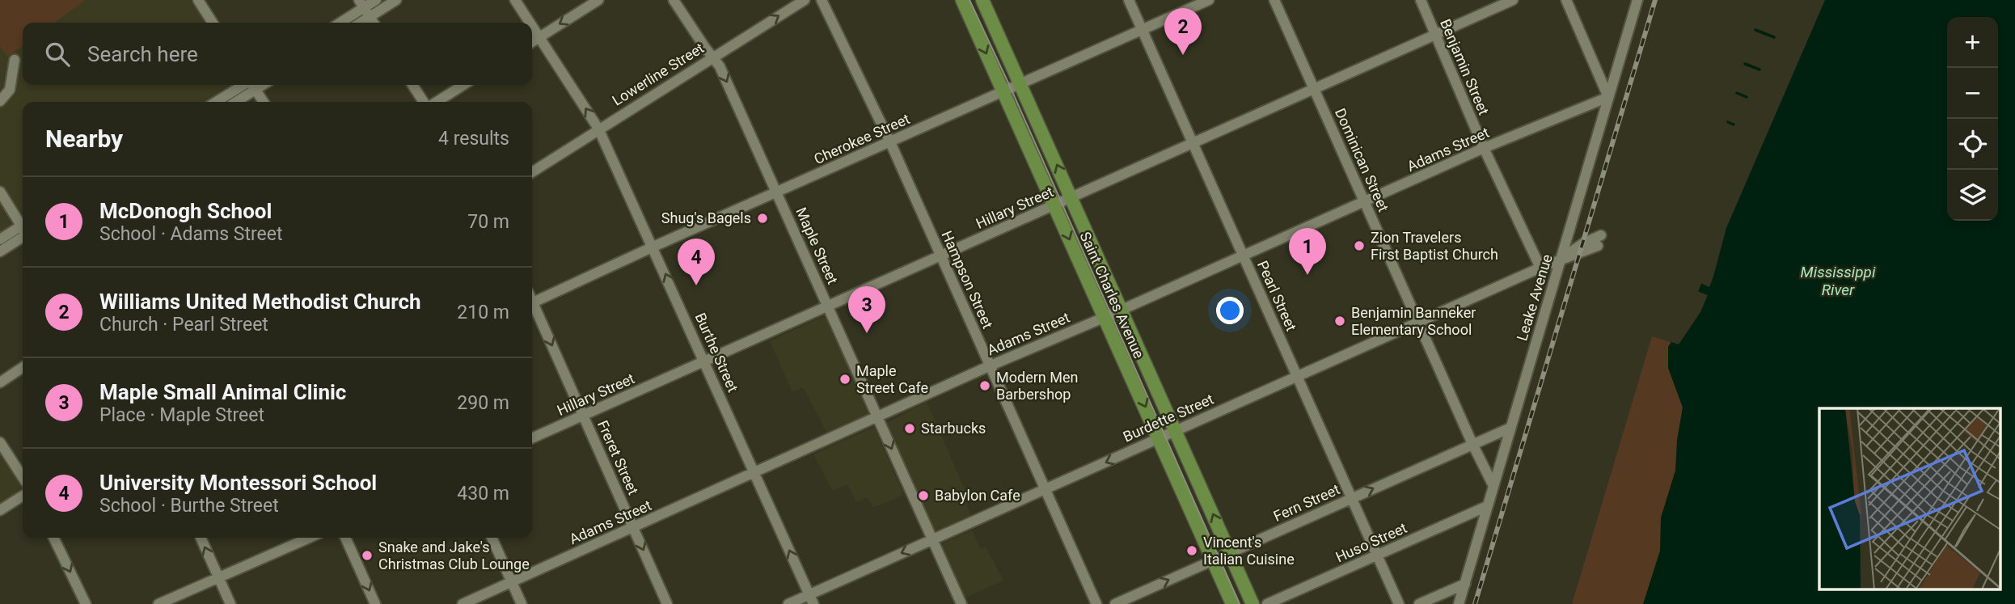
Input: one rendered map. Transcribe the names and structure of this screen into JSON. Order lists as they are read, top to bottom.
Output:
{
  "streets": {
    "main road": ["Saint Charles Avenue"],
    "street": [
      "Benjamin Street",
      "Lowerline Street",
      "Cherokee Street",
      "Adams Street",
      "Dominican Street",
      "Hillary Street",
      "Maple Street",
      "Hampson Street",
      "Pearl Street",
      "Leake Avenue",
      "Burthe Street",
      "Burdette Street",
      "Freret Street",
      "Fern Street",
      "Huso Street"
    ]
  },
  "crossings": [
    ["Benjamin Street", "Adams Street"],
    ["Benjamin Street", "Hillary Street"],
    ["Benjamin Street", "Burdette Street"],
    ["Lowerline Street", "Maple Street"],
    ["Lowerline Street", "Burthe Street"],
    ["Cherokee Street", "Maple Street"],
    ["Cherokee Street", "Hampson Street"],
    ["Cherokee Street", "Saint Charles Avenue"],
    ["Cherokee Street", "Pearl Street"],
    ["Cherokee Street", "Burthe Street"],
    ["Adams Street", "Dominican Street"],
    ["Adams Street", "Maple Street"],
    ["Adams Street", "Hampson Street"],
    ["Adams Street", "Saint Charles Avenue"],
    ["Adams Street", "Pearl Street"],
    ["Adams Street", "Leake Avenue"],
    ["Adams Street", "Burthe Street"],
    ["Adams Street", "Freret Street"],
    ["Dominican Street", "Hillary Street"],
    ["Dominican Street", "Leake Avenue"],
    ["Dominican Street", "Burdette Street"],
    ["Dominican Street", "Fern Street"],
    ["Hillary Street", "Maple Street"],
    ["Hillary Street", "Hampson Street"],
    ["Hillary Street", "Saint Charles Avenue"],
    ["Hillary Street", "Pearl Street"],
    ["Hillary Street", "Burthe Street"],
    ["Hillary Street", "Freret Street"],
    ["Maple Street", "Burdette Street"],
    ["Hampson Street", "Burdette Street"],
    ["Saint Charles Avenue", "Burdette Street"],
    ["Saint Charles Avenue", "Fern Street"],
    ["Pearl Street", "Burdette Street"],
    ["Pearl Street", "Fern Street"],
    ["Pearl Street", "Huso Street"],
    ["Leake Avenue", "Burdette Street"],
    ["Leake Avenue", "Fern Street"],
    ["Leake Avenue", "Huso Street"],
    ["Burthe Street", "Burdette Street"]
  ],
  "one_way": [
    "Maple Street",
    "Burthe Street",
    "Freret Street",
    "Fern Street"
  ],
  "water": ["Mississippi River"],
  "places": [
    "Shug's Bagels",
    "Zion Travelers First Baptist Church",
    "Benjamin Banneker Elementary School",
    "Maple Street Cafe",
    "Modern Men Barbershop",
    "Starbucks",
    "Babylon Cafe",
    "Vincent's Italian Cuisine",
    "Snake and Jake's Christmas Club Lounge"
  ],
  "page": {
    "pins": [
      "2",
      "1",
      "4",
      "3"
    ],
    "map_buttons": ["+", "−"],
    "search": "Search here",
    "heading": ["Nearby", "4 results"],
    "list": [
      {
        "mark": "1",
        "name": "McDonogh School",
        "note": "School · Adams Street",
        "value": "70 m"
      },
      {
        "mark": "2",
        "name": "Williams United Methodist Church",
        "note": "Church · Pearl Street",
        "value": "210 m"
      },
      {
        "mark": "3",
        "name": "Maple Small Animal Clinic",
        "note": "Place · Maple Street",
        "value": "290 m"
      },
      {
        "mark": "4",
        "name": "University Montessori School",
        "note": "School · Burthe Street",
        "value": "430 m"
      }
    ]
  }
}
